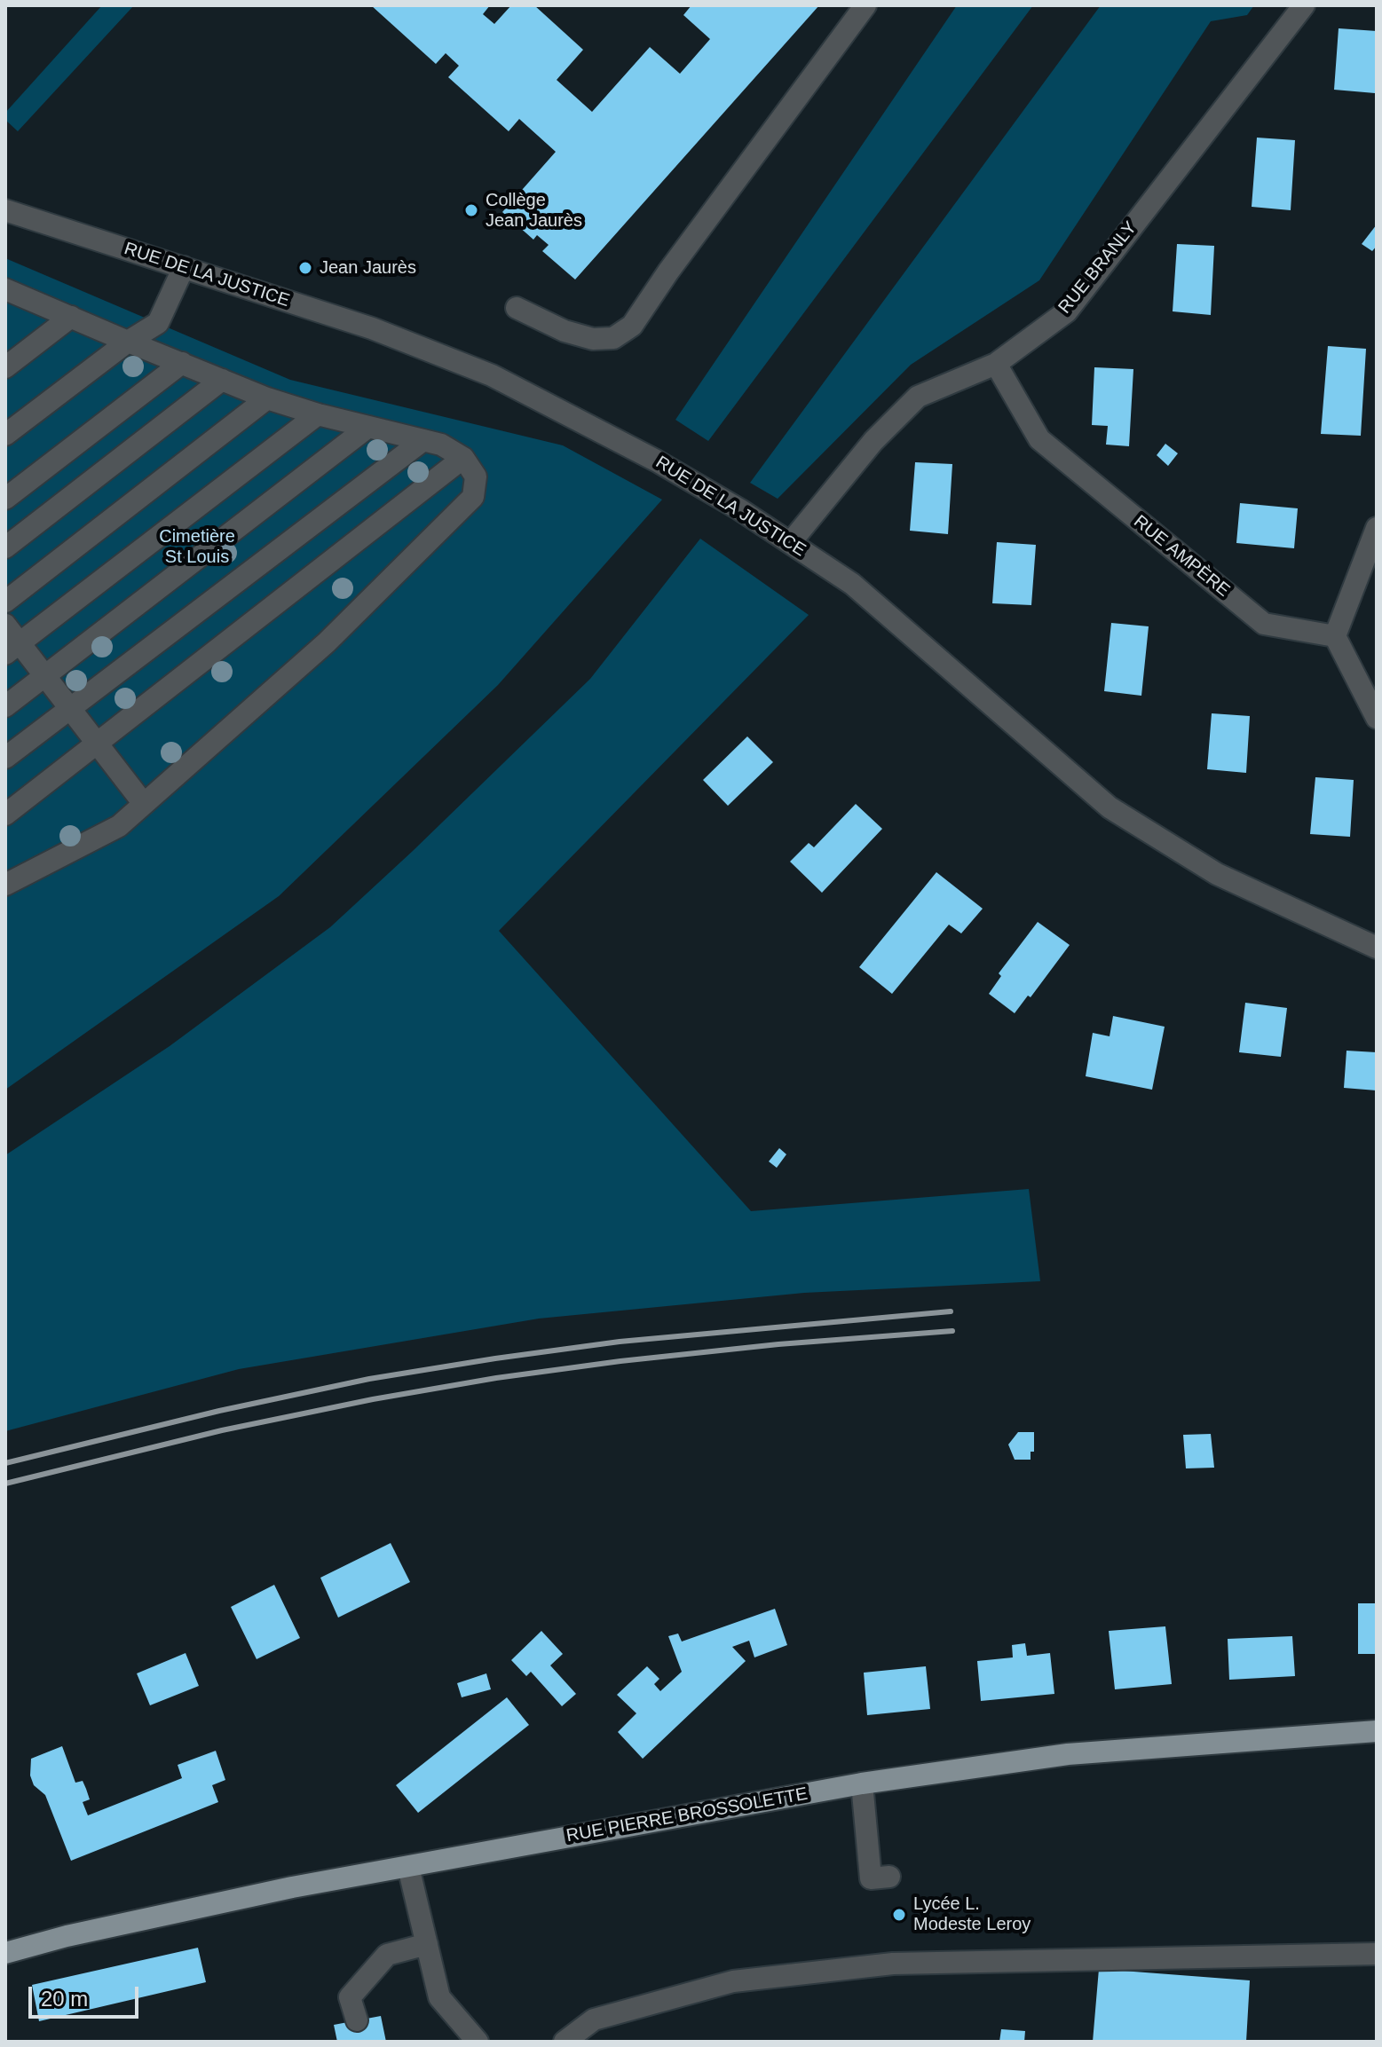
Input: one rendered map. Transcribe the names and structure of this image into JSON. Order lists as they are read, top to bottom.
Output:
{
  "streets": {
    "main road": ["RUE PIERRE BROSSOLETTE"],
    "street": ["RUE BRANLY", "RUE DE LA JUSTICE", "RUE AMPÈRE"]
  },
  "crossings": [
    ["RUE BRANLY", "RUE DE LA JUSTICE"],
    ["RUE BRANLY", "RUE AMPÈRE"]
  ],
  "parks": ["Cimetière St Louis"],
  "places": ["Collège Jean Jaurès", "Jean Jaurès", "Lycée L. Modeste Leroy"],
  "scale_bar": "20 m"
}
